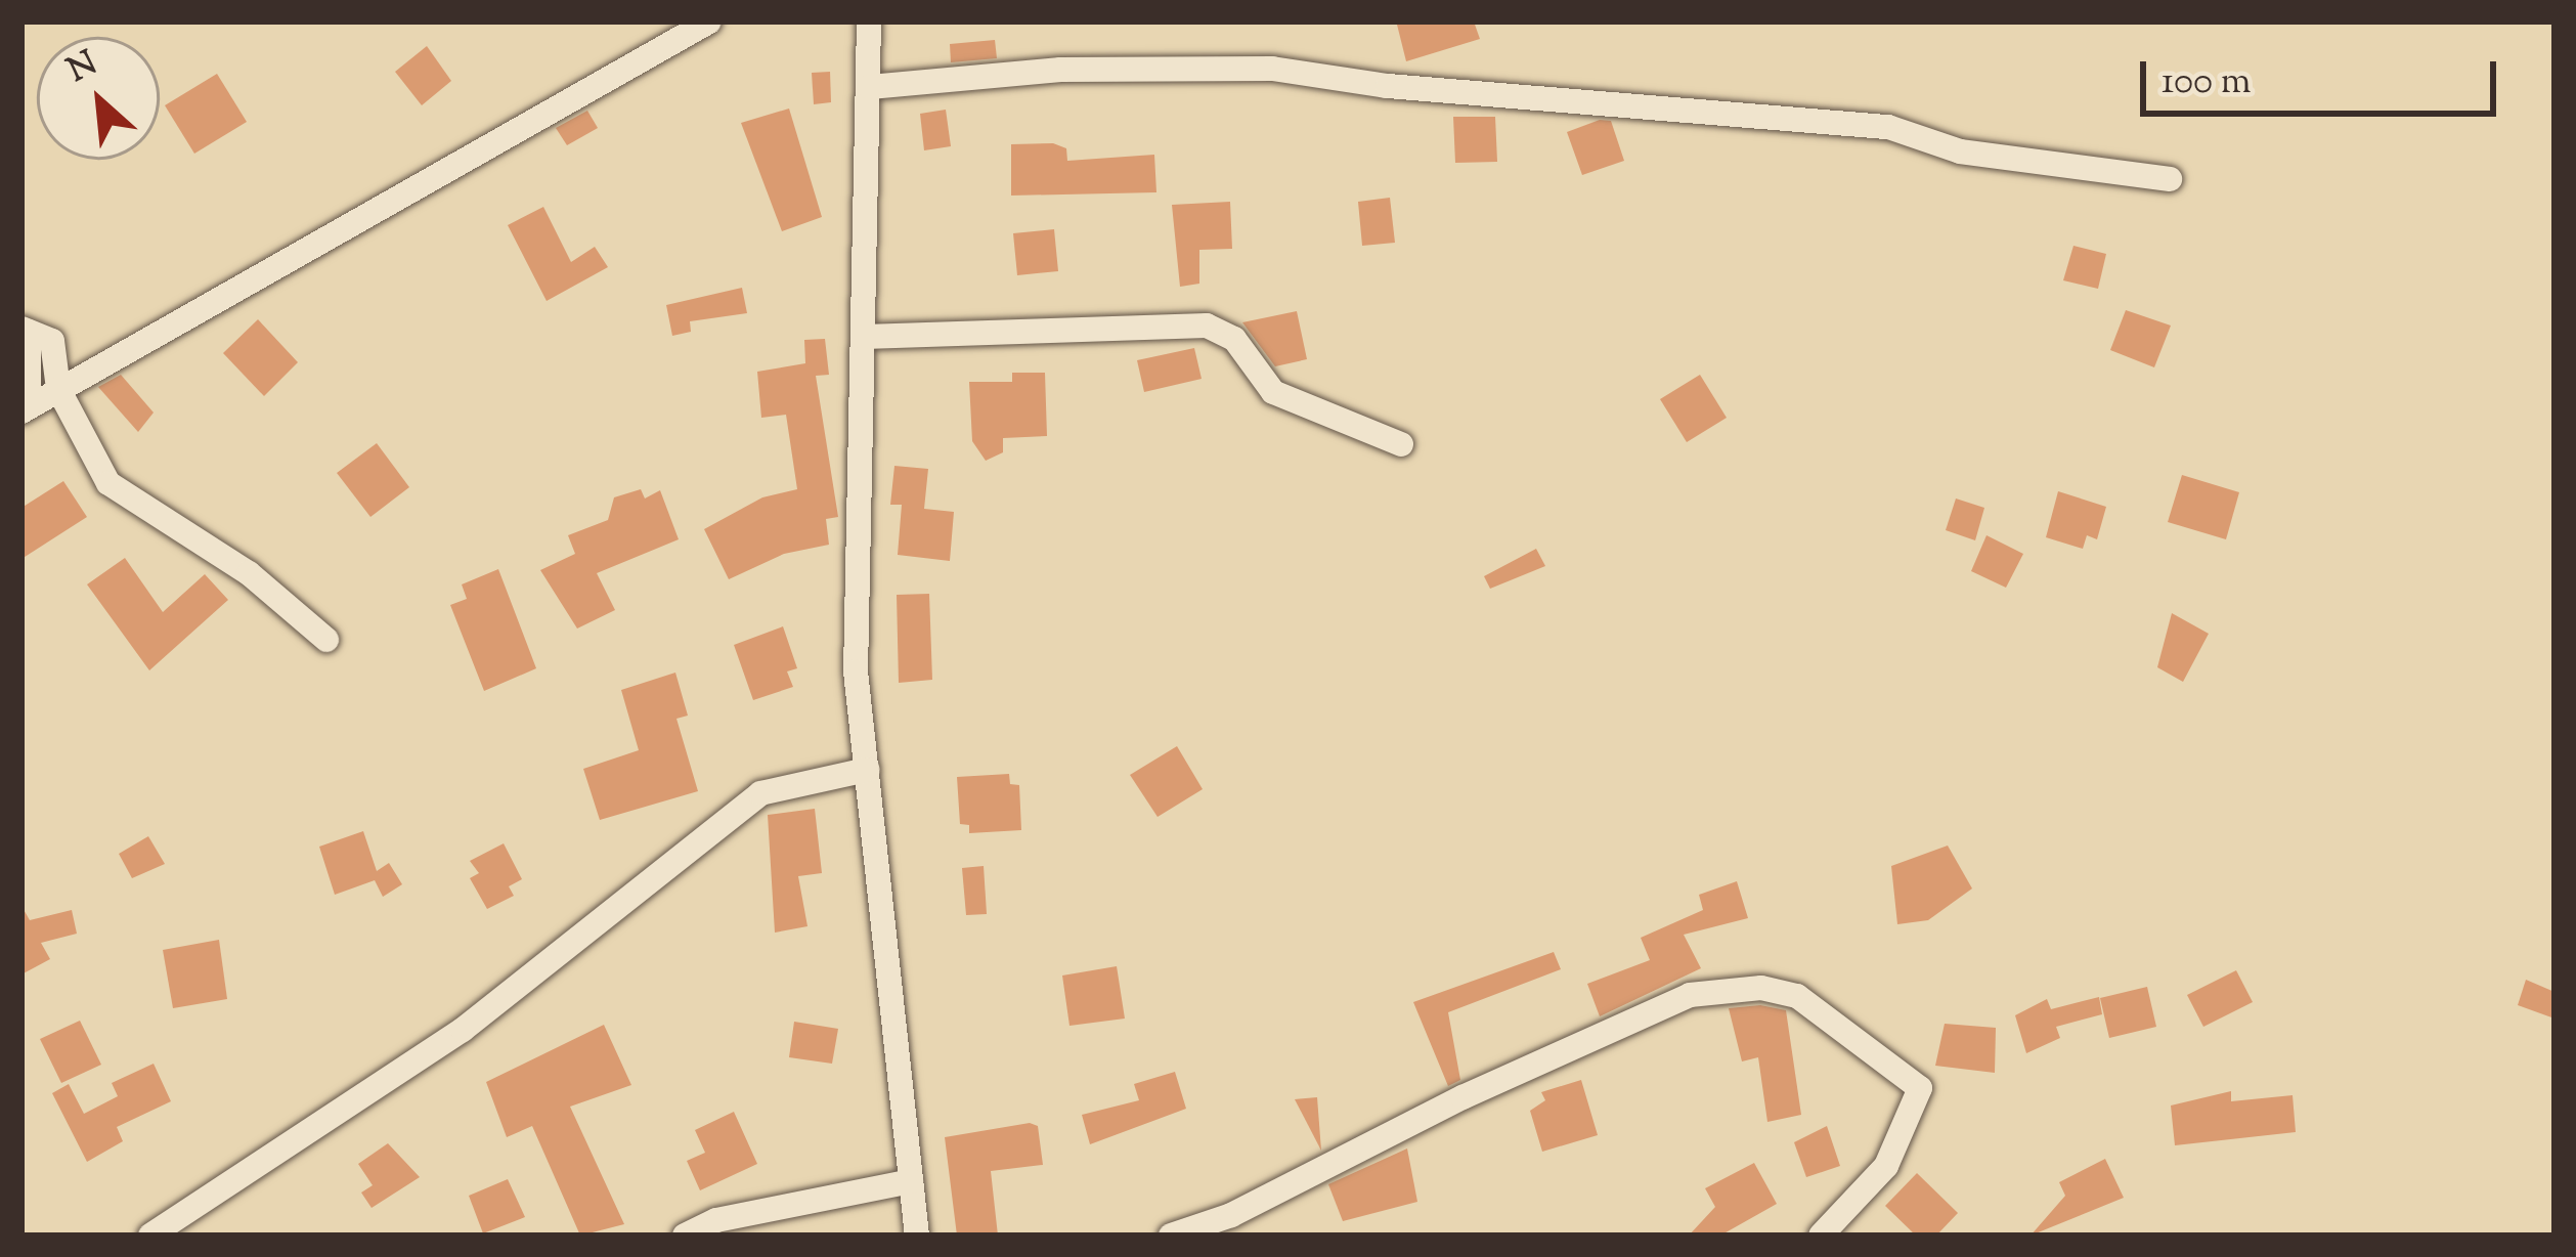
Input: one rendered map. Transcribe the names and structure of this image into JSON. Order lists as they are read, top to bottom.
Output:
{
  "scale_bar": "100 m",
  "north": "top left"
}
